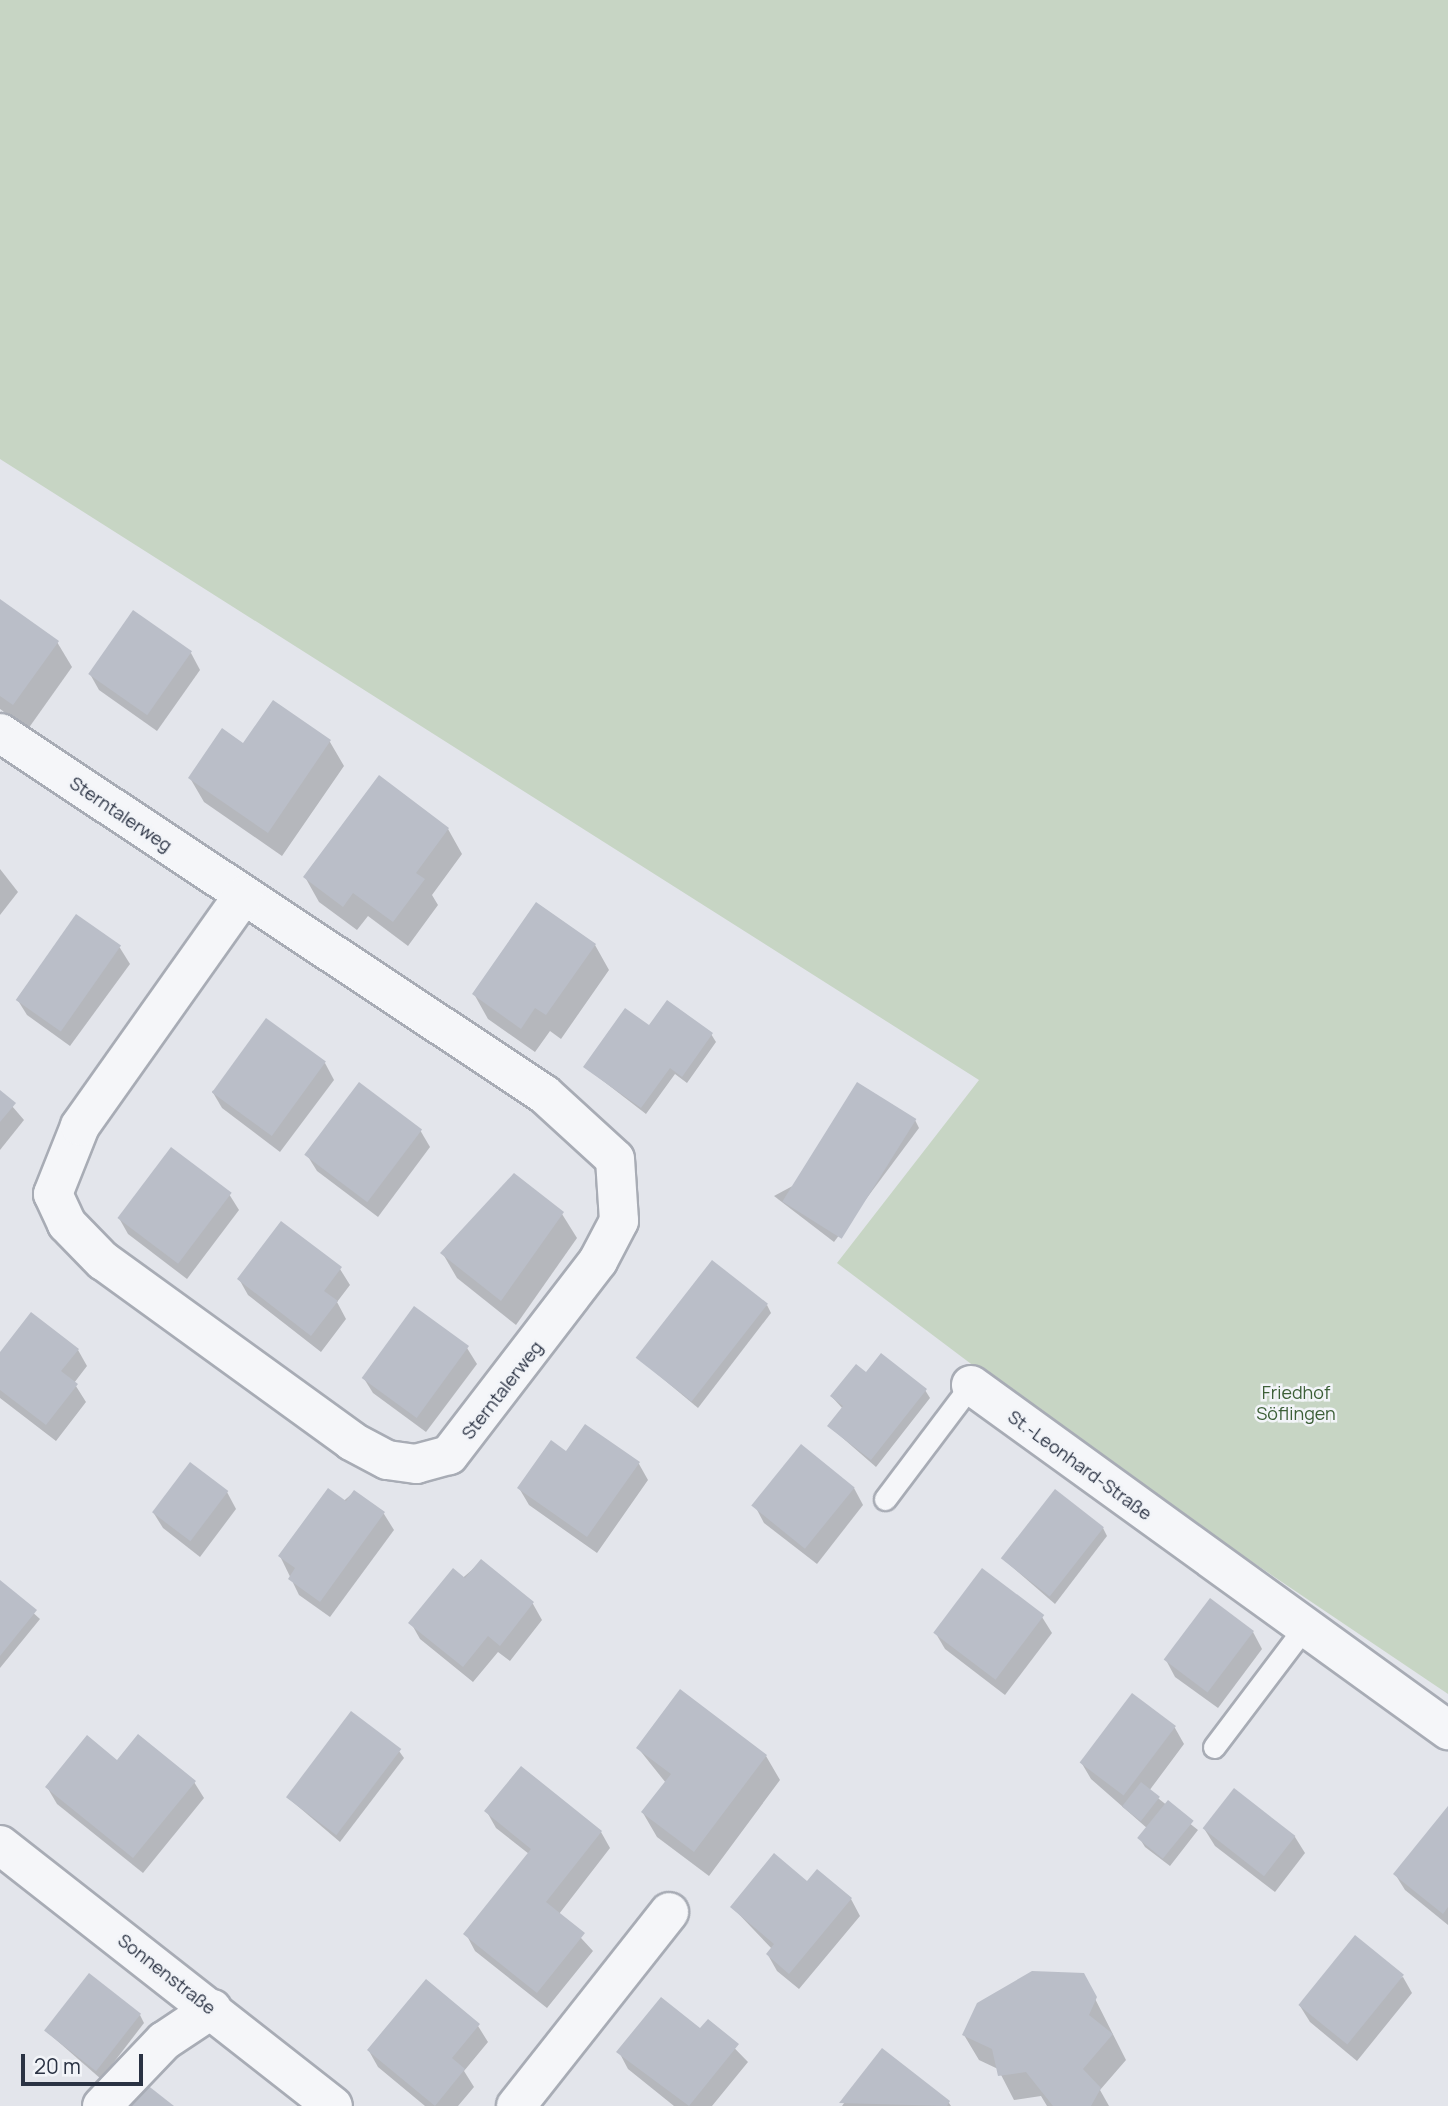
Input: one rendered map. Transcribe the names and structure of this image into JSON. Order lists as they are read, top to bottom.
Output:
{
  "streets": {
    "street": ["Sterntalerweg", "St.-Leonhard-Straße", "Sonnenstraße"]
  },
  "parks": ["Friedhof Söflingen"],
  "scale_bar": "20 m"
}
